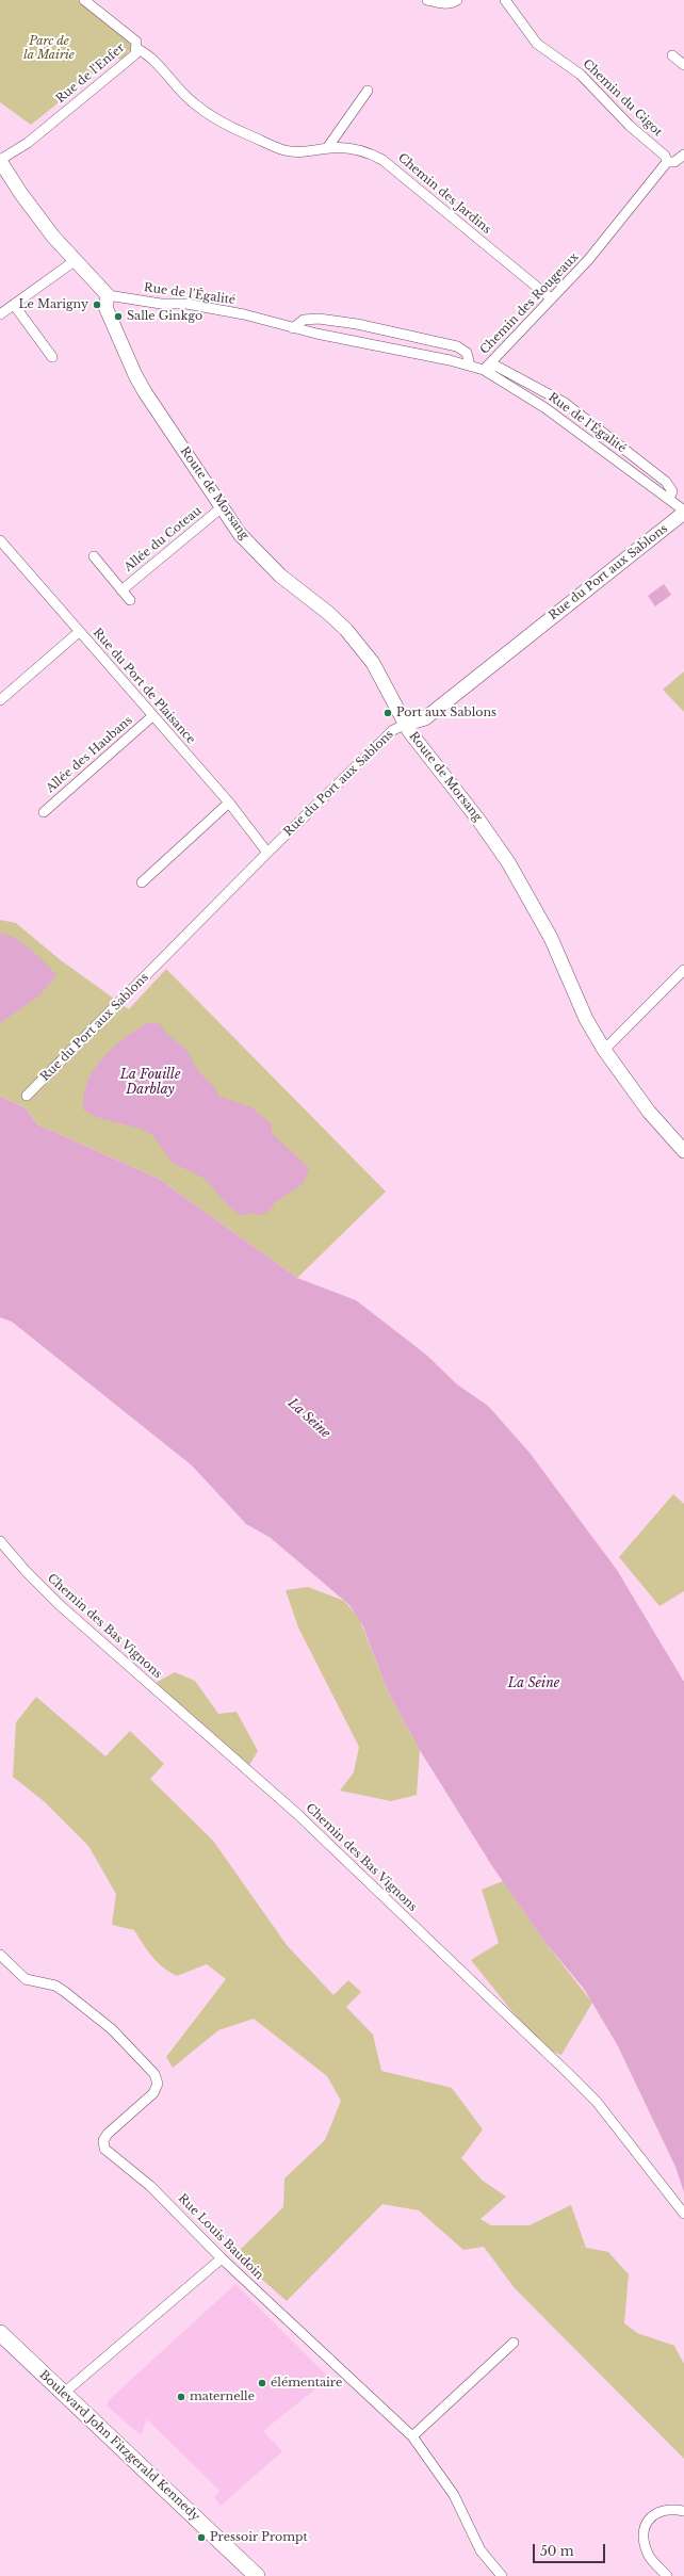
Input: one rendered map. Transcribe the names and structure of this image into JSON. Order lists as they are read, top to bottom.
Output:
{
  "streets": {
    "main road": ["Boulevard John Fitzgerald Kennedy"],
    "street": [
      "Rue de l'Enfer",
      "Chemin du Gigot",
      "Chemin des Jardins",
      "Rue de l'Égalité",
      "Chemin des Rougeaux",
      "Route de Morsang",
      "Allée du Coteau",
      "Rue du Port aux Sablons",
      "Rue du Port de Plaisance",
      "Allée des Haubans",
      "Chemin des Bas Vignons",
      "Rue Louis Baudoin"
    ]
  },
  "crossings": [
    ["Rue de l'Enfer", "Chemin des Jardins"],
    ["Chemin du Gigot", "Chemin des Rougeaux"],
    ["Chemin des Jardins", "Chemin des Rougeaux"],
    ["Rue de l'Égalité", "Chemin des Rougeaux"],
    ["Rue de l'Égalité", "Route de Morsang"],
    ["Rue de l'Égalité", "Rue du Port aux Sablons"],
    ["Route de Morsang", "Allée du Coteau"],
    ["Route de Morsang", "Rue du Port aux Sablons"],
    ["Rue du Port aux Sablons", "Rue du Port de Plaisance"],
    ["Rue du Port de Plaisance", "Allée des Haubans"]
  ],
  "water": ["La Fouille Darblay", "La Seine"],
  "parks": ["Parc de la Mairie"],
  "places": [
    "Le Marigny",
    "Salle Ginkgo",
    "Port aux Sablons",
    "élémentaire",
    "maternelle",
    "Pressoir Prompt"
  ],
  "scale_bar": "50 m"
}
